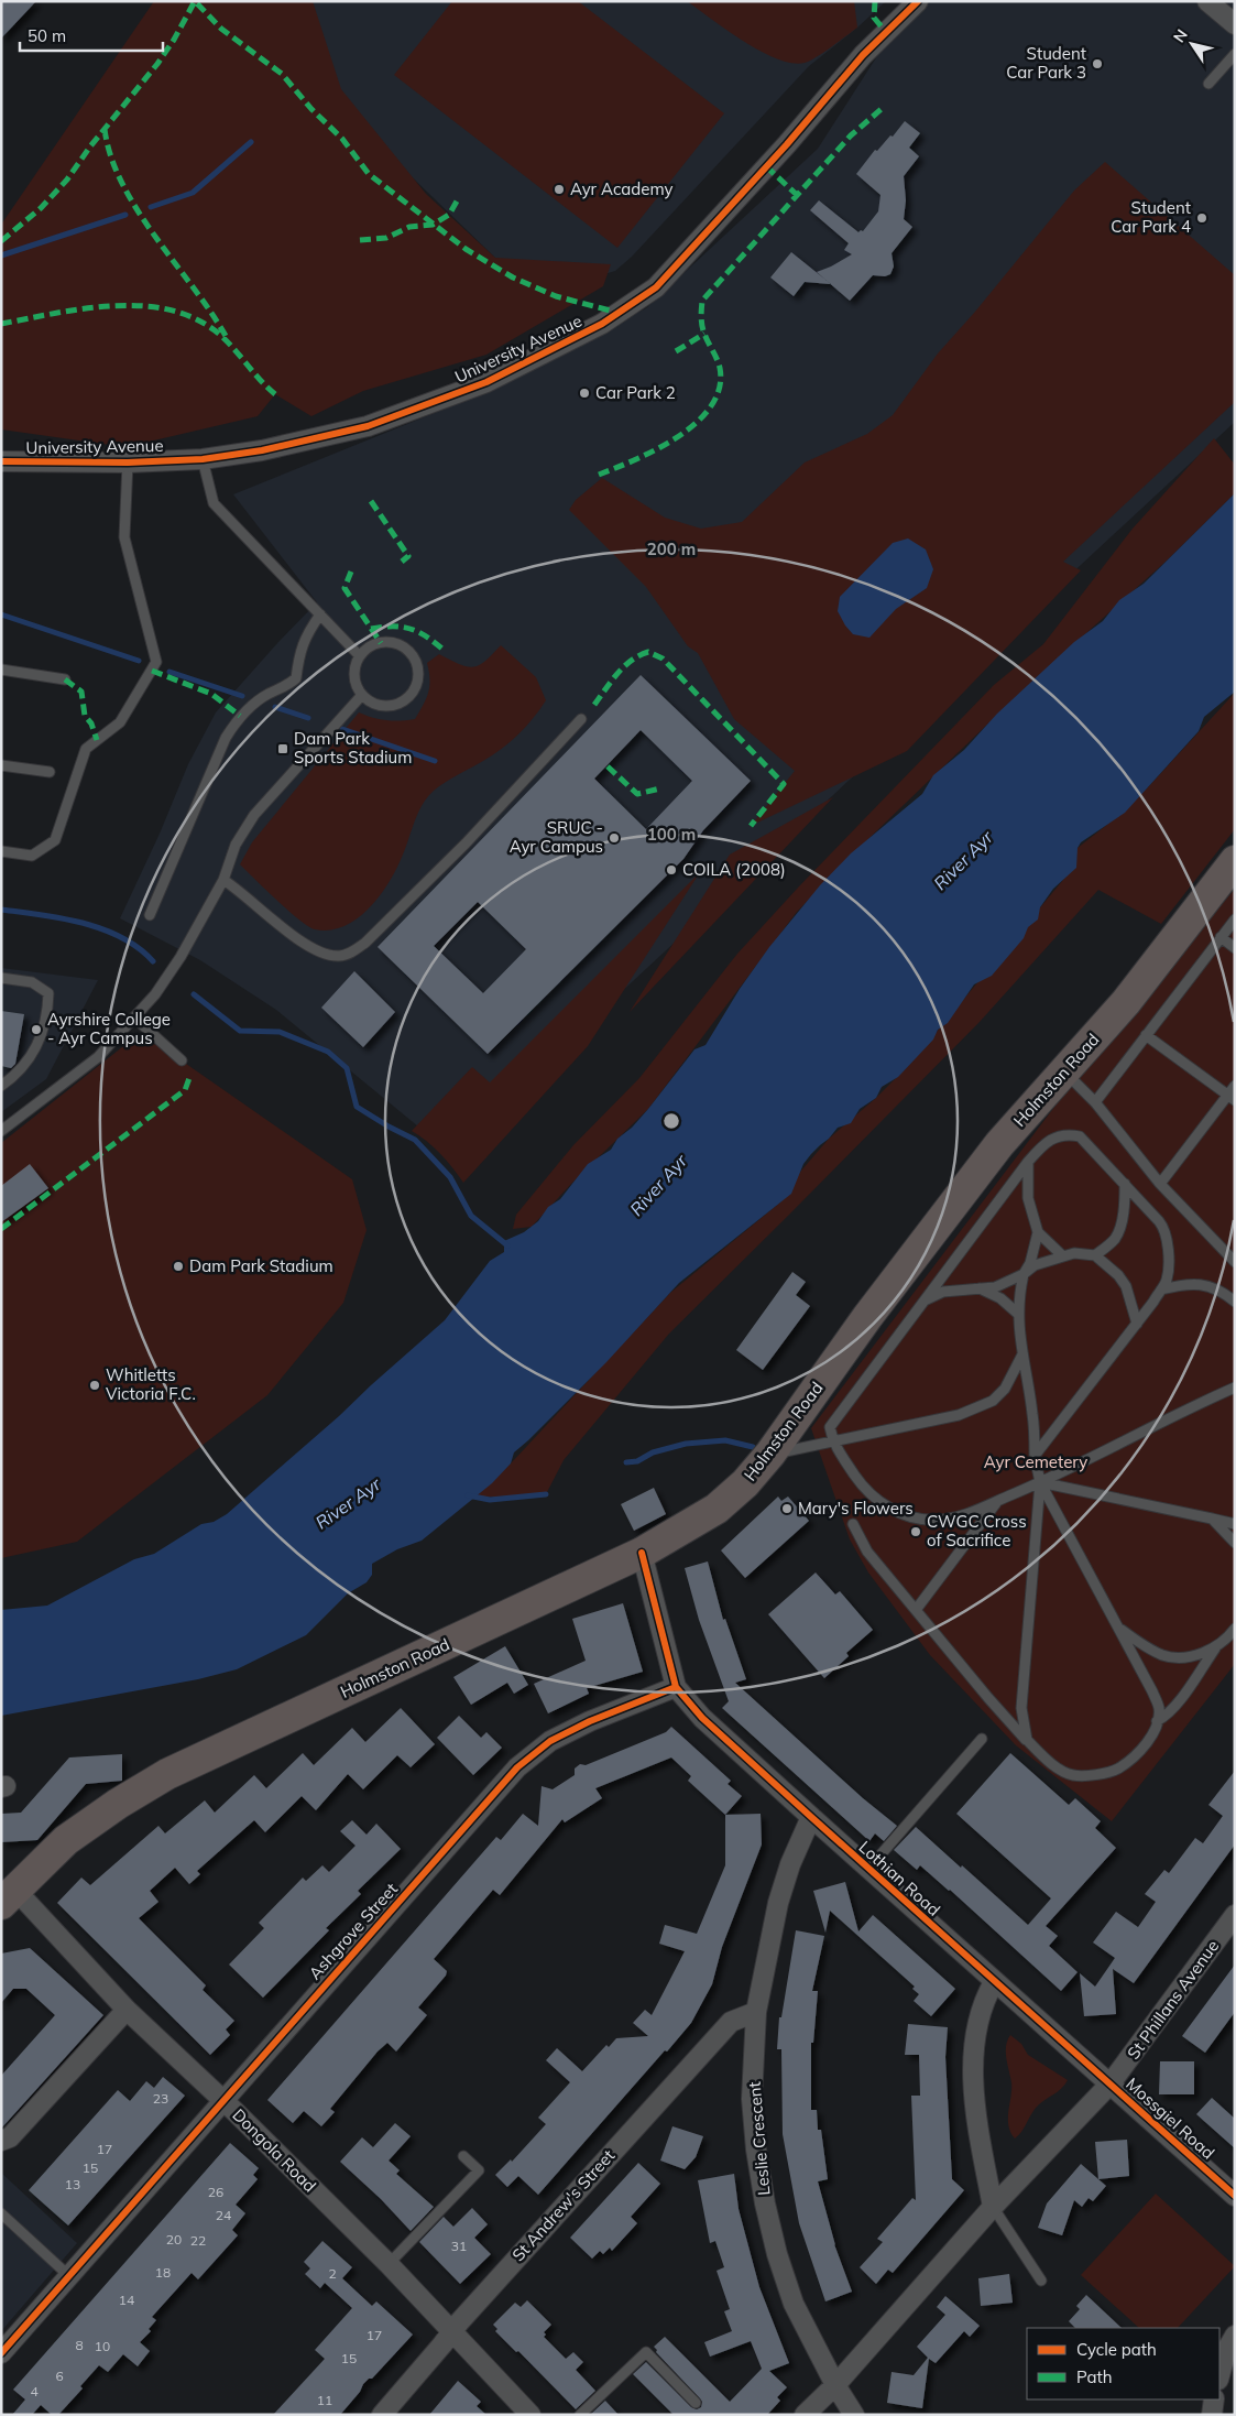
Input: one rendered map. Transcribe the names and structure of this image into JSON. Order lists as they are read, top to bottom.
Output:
{
  "streets": {
    "main road": ["Holmston Road"],
    "street": [
      "University Avenue",
      "Lothian Road",
      "Ashgrove Street",
      "St Phillans Avenue",
      "Mossgiel Road",
      "Leslie Crescent",
      "Dongola Road",
      "St Andrew's Street"
    ]
  },
  "crossings": [
    ["Holmston Road", "Dongola Road"],
    ["Lothian Road", "Ashgrove Street"],
    ["Lothian Road", "St Phillans Avenue"],
    ["Lothian Road", "Mossgiel Road"],
    ["Lothian Road", "Leslie Crescent"],
    ["Ashgrove Street", "Dongola Road"],
    ["St Phillans Avenue", "Mossgiel Road"],
    ["St Phillans Avenue", "Leslie Crescent"],
    ["Leslie Crescent", "St Andrew's Street"],
    ["Dongola Road", "St Andrew's Street"]
  ],
  "water": ["River Ayr"],
  "parks": ["Ayr Cemetery"],
  "places": {
    "other": [
      "Student Car Park 3",
      "Ayr Academy",
      "Student Car Park 4",
      "Car Park 2",
      "SRUC - Ayr Campus",
      "COILA (2008)",
      "Ayrshire College - Ayr Campus",
      "Dam Park Stadium",
      "Whitletts Victoria F.C.",
      "Mary's Flowers",
      "CWGC Cross of Sacrifice"
    ],
    "transit": ["Dam Park Sports Stadium"]
  },
  "house_numbers": [
    "23",
    "17",
    "15",
    "13",
    "26",
    "24",
    "20",
    "22",
    "31",
    "18",
    "2",
    "14",
    "17",
    "8",
    "10",
    "15",
    "6",
    "4",
    "11"
  ],
  "legend": ["Cycle path", "Path"],
  "scale_bar": "50 m",
  "north": "top left",
  "rings": ["200 m", "100 m"]
}
